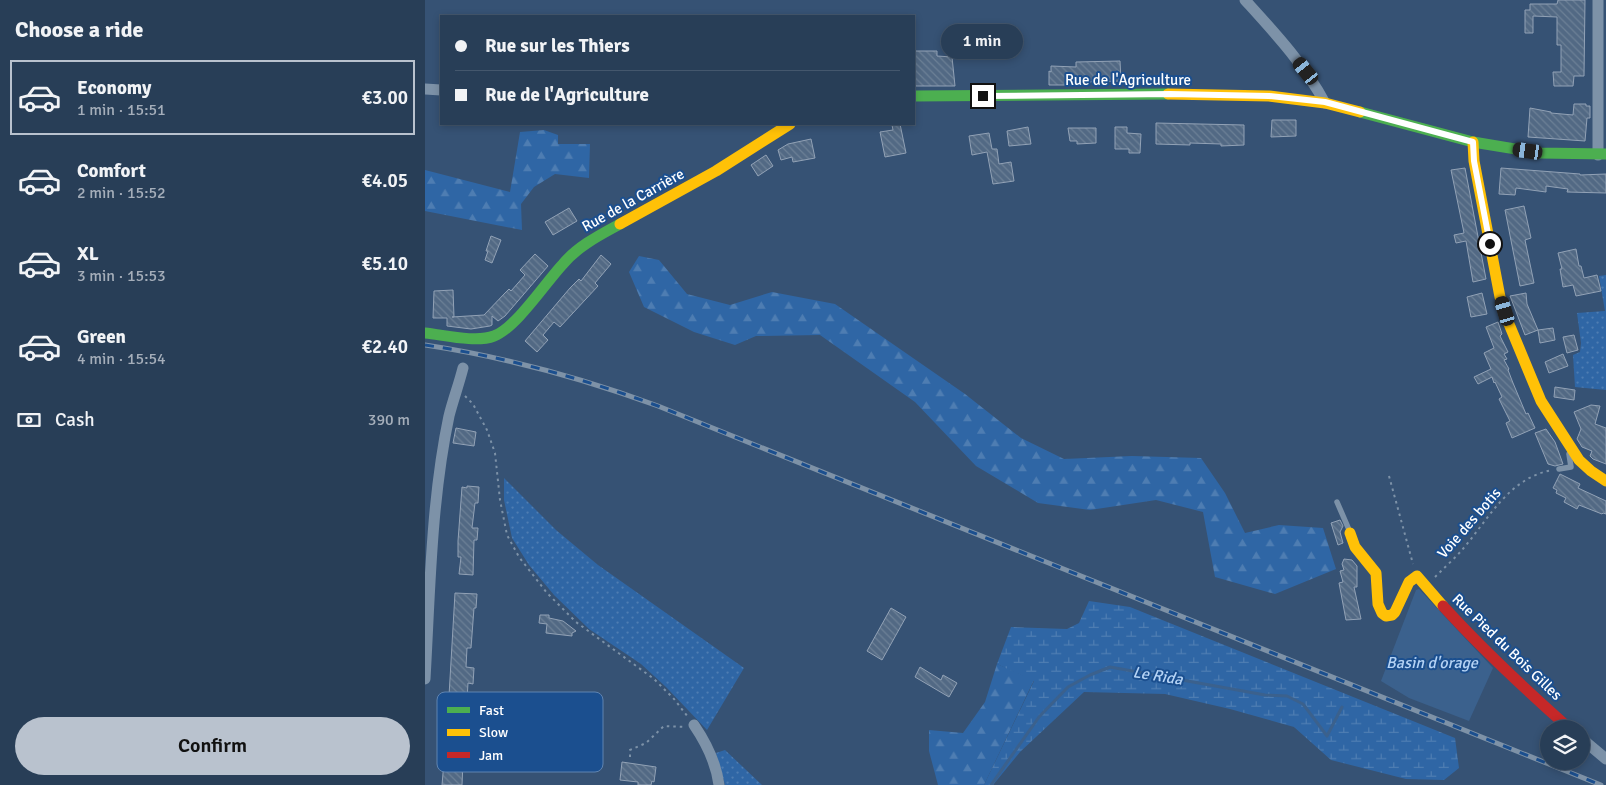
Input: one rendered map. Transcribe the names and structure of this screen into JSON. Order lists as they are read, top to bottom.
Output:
{
  "streets": {
    "street": ["Rue de l'Agriculture", "Rue de la Carrière", "Rue Pied du Bois Gilles"],
    "path": ["Voie des botis"]
  },
  "crossings": [
    ["Voie des botis", "Rue Pied du Bois Gilles"]
  ],
  "water": ["Basin d'orage", "Le Rida"],
  "legend": ["Fast", "Slow", "Jam"],
  "page": {
    "heading": "Choose a ride",
    "banner": ["Rue sur les Thiers", "Rue de l'Agriculture"],
    "bubble": "1 min",
    "list": [
      {
        "name": "Economy",
        "note": "1 min · 15:51",
        "value": "€3.00"
      },
      {
        "name": "Comfort",
        "note": "2 min · 15:52",
        "value": "€4.05"
      },
      {
        "name": "XL",
        "note": "3 min · 15:53",
        "value": "€5.10"
      },
      {
        "name": "Green",
        "note": "4 min · 15:54",
        "value": "€2.40"
      }
    ],
    "pay": ["Cash", "390 m"],
    "buttons": "Confirm"
  }
}
